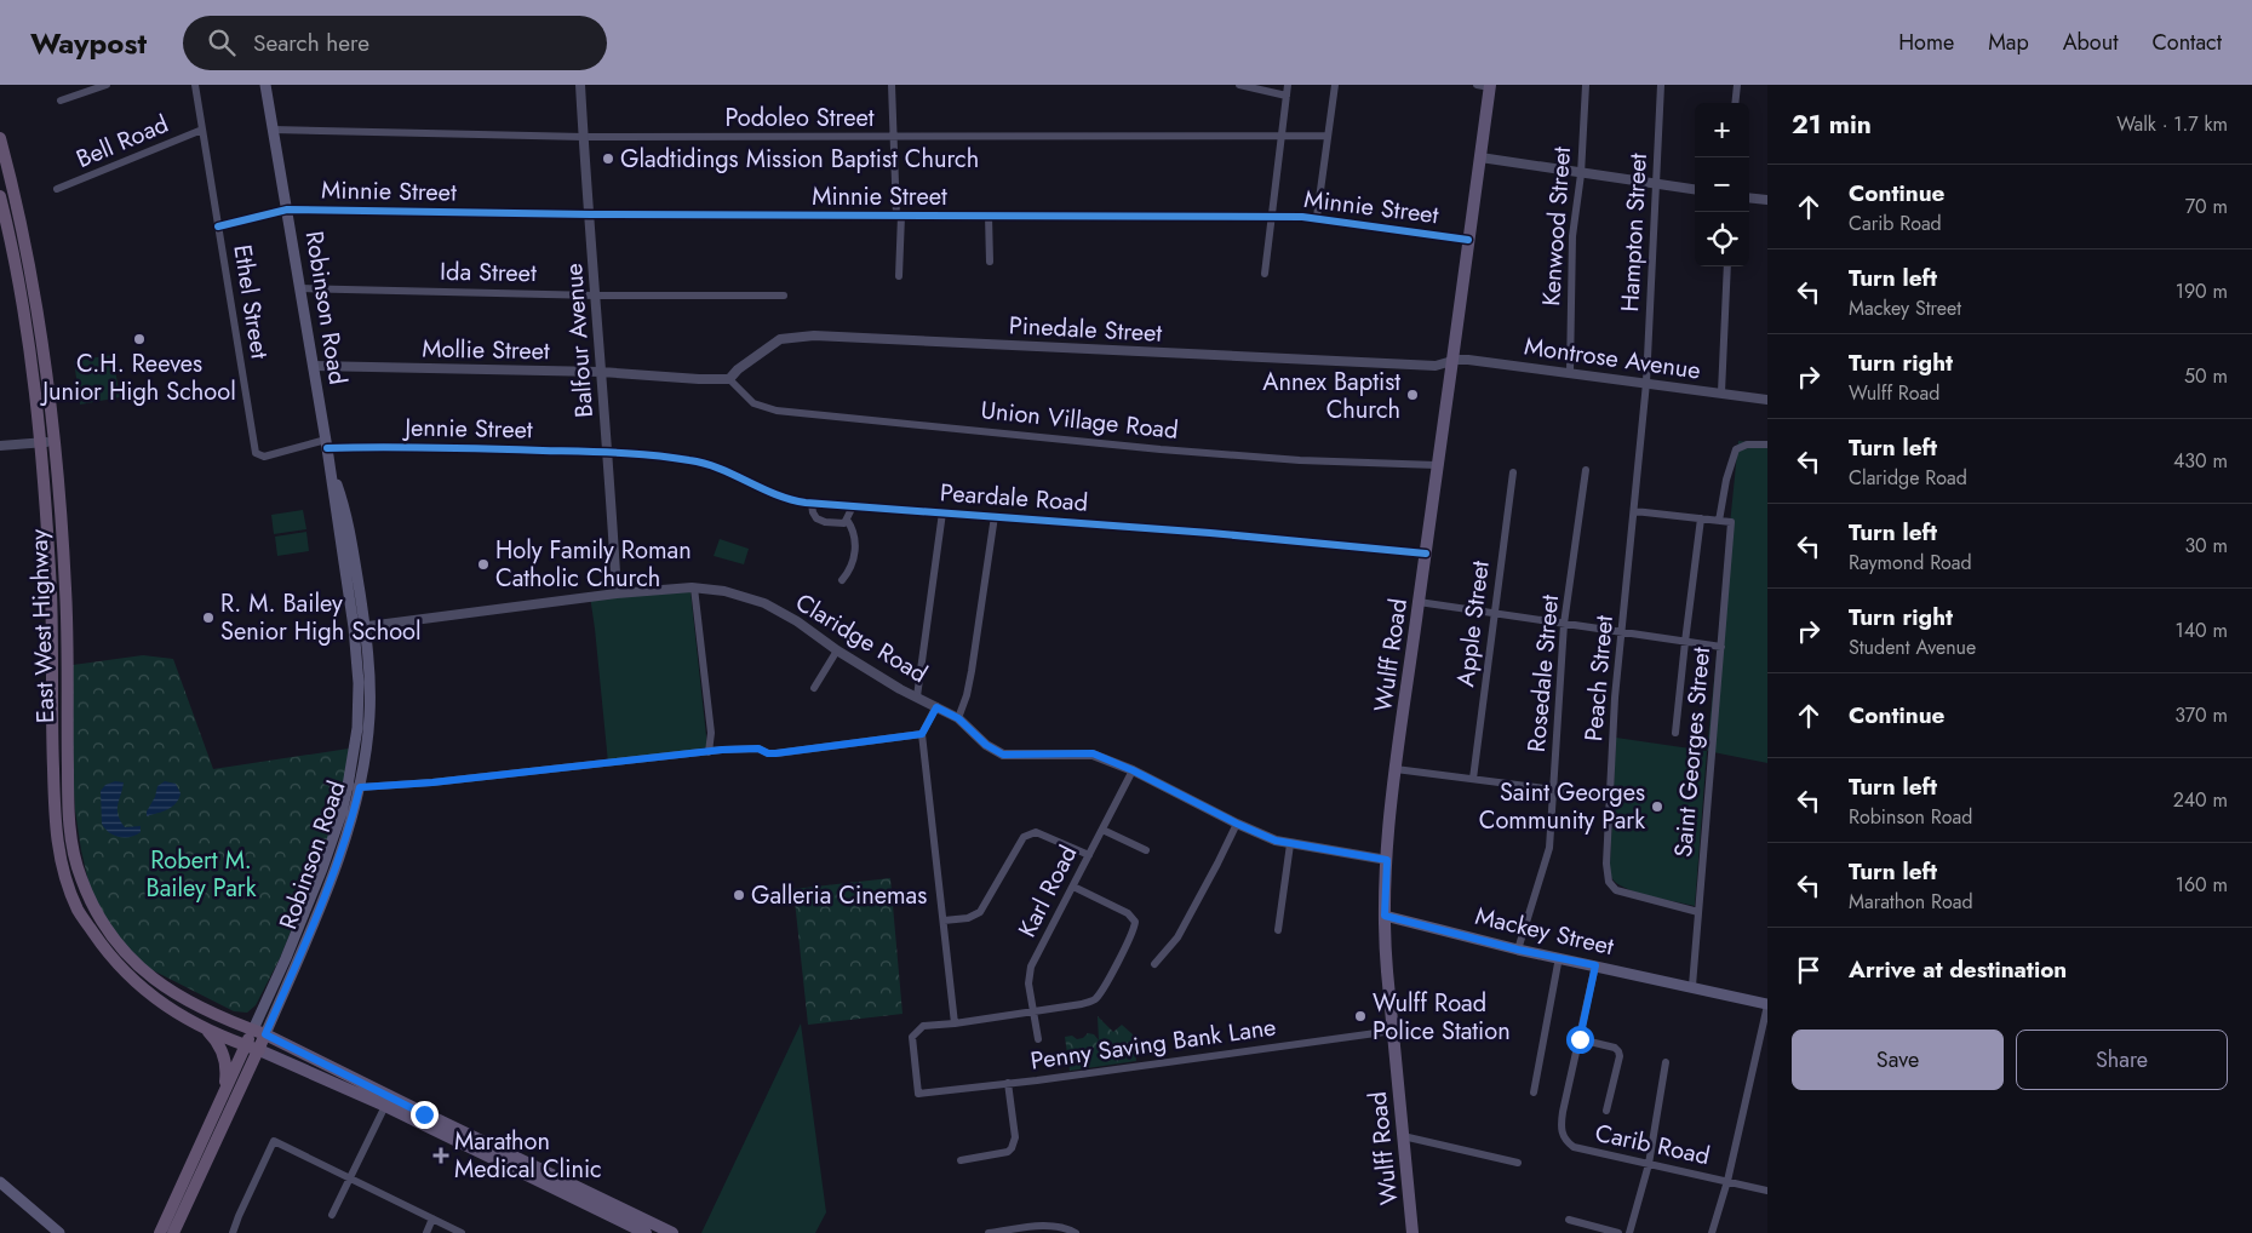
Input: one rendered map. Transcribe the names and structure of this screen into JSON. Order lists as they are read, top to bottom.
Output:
{
  "streets": {
    "highway": ["Robinson Road", "East West Highway"],
    "main road": ["Wulff Road", "Mackey Street"],
    "street": [
      "Podoleo Street",
      "Bell Road",
      "Minnie Street",
      "Kenwood Street",
      "Hampton Street",
      "Ida Street",
      "Ethel Street",
      "Pinedale Street",
      "Balfour Avenue",
      "Mollie Street",
      "Montrose Avenue",
      "Union Village Road",
      "Jennie Street",
      "Peardale Road",
      "Apple Street",
      "Claridge Road",
      "Rosedale Street",
      "Peach Street",
      "Saint Georges Street",
      "Karl Road",
      "Penny Saving Bank Lane",
      "Carib Road"
    ]
  },
  "crossings": [
    ["Podoleo Street", "Robinson Road"],
    ["Podoleo Street", "Balfour Avenue"],
    ["Bell Road", "Ethel Street"],
    ["Minnie Street", "Ethel Street"],
    ["Minnie Street", "Robinson Road"],
    ["Minnie Street", "Balfour Avenue"],
    ["Minnie Street", "Wulff Road"],
    ["Kenwood Street", "Montrose Avenue"],
    ["Hampton Street", "Montrose Avenue"],
    ["Hampton Street", "Peach Street"],
    ["Ida Street", "Robinson Road"],
    ["Ida Street", "Balfour Avenue"],
    ["Ethel Street", "Robinson Road"],
    ["Ethel Street", "Jennie Street"],
    ["Robinson Road", "Mollie Street"],
    ["Robinson Road", "Jennie Street"],
    ["Robinson Road", "East West Highway"],
    ["Robinson Road", "Claridge Road"],
    ["Pinedale Street", "Mollie Street"],
    ["Pinedale Street", "Montrose Avenue"],
    ["Pinedale Street", "Union Village Road"],
    ["Pinedale Street", "Wulff Road"],
    ["Balfour Avenue", "Mollie Street"],
    ["Balfour Avenue", "Jennie Street"],
    ["Balfour Avenue", "Peardale Road"],
    ["Balfour Avenue", "Claridge Road"],
    ["Mollie Street", "Union Village Road"],
    ["Montrose Avenue", "Wulff Road"],
    ["Montrose Avenue", "Peach Street"],
    ["Union Village Road", "Wulff Road"],
    ["Jennie Street", "Peardale Road"],
    ["Peardale Road", "Wulff Road"],
    ["Claridge Road", "Wulff Road"],
    ["Claridge Road", "Karl Road"],
    ["Wulff Road", "Mackey Street"],
    ["Wulff Road", "Penny Saving Bank Lane"],
    ["Rosedale Street", "Mackey Street"],
    ["Peach Street", "Saint Georges Street"],
    ["Saint Georges Street", "Mackey Street"],
    ["Mackey Street", "Carib Road"]
  ],
  "parks": ["Robert M. Bailey Park"],
  "places": {
    "other": [
      "Gladtidings Mission Baptist Church",
      "C.H. Reeves Junior High School",
      "Annex Baptist Church",
      "Holy Family Roman Catholic Church",
      "R. M. Bailey Senior High School",
      "Saint Georges Community Park",
      "Galleria Cinemas",
      "Wulff Road Police Station"
    ],
    "health": ["Marathon Medical Clinic"]
  },
  "page": {
    "header": "Waypost",
    "search": "Search here",
    "nav": [
      "Home",
      "Map",
      "About",
      "Contact"
    ],
    "heading": ["21 min", "Walk · 1.7 km"],
    "map_buttons": ["+", "−"],
    "list": [
      ["Continue", "Carib Road", "70 m"],
      ["Turn left", "Mackey Street", "190 m"],
      ["Turn right", "Wulff Road", "50 m"],
      ["Turn left", "Claridge Road", "430 m"],
      ["Turn left", "Raymond Road", "30 m"],
      ["Turn right", "Student Avenue", "140 m"],
      ["Continue", "370 m"],
      ["Turn left", "Robinson Road", "240 m"],
      ["Turn left", "Marathon Road", "160 m"],
      "Arrive at destination"
    ],
    "buttons": ["Save", "Share"]
  }
}
